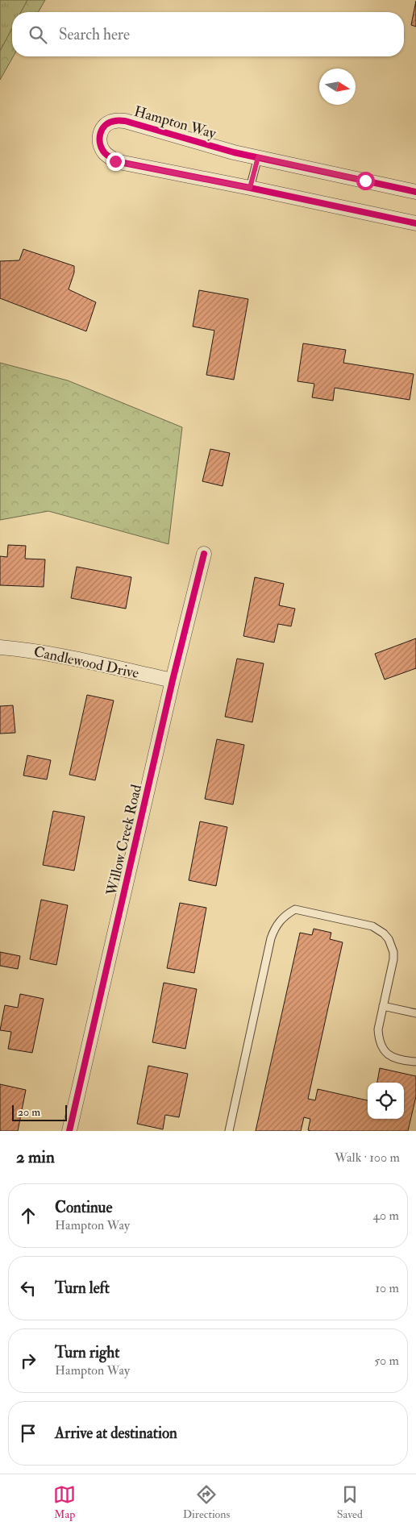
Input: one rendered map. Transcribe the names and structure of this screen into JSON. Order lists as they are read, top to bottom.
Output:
{
  "streets": {
    "street": ["Hampton Way", "Candlewood Drive", "Willow Creek Road"]
  },
  "crossings": [
    ["Candlewood Drive", "Willow Creek Road"]
  ],
  "scale_bar": "20 m",
  "north": "right",
  "page": {
    "search": "Search here",
    "scale": "20 m",
    "heading": ["2 min", "Walk · 100 m"],
    "list": [
      ["Continue", "Hampton Way", "40 m"],
      ["Turn left", "10 m"],
      ["Turn right", "Hampton Way", "50 m"],
      "Arrive at destination"
    ],
    "nav": ["Map", "Directions", "Saved"]
  }
}
